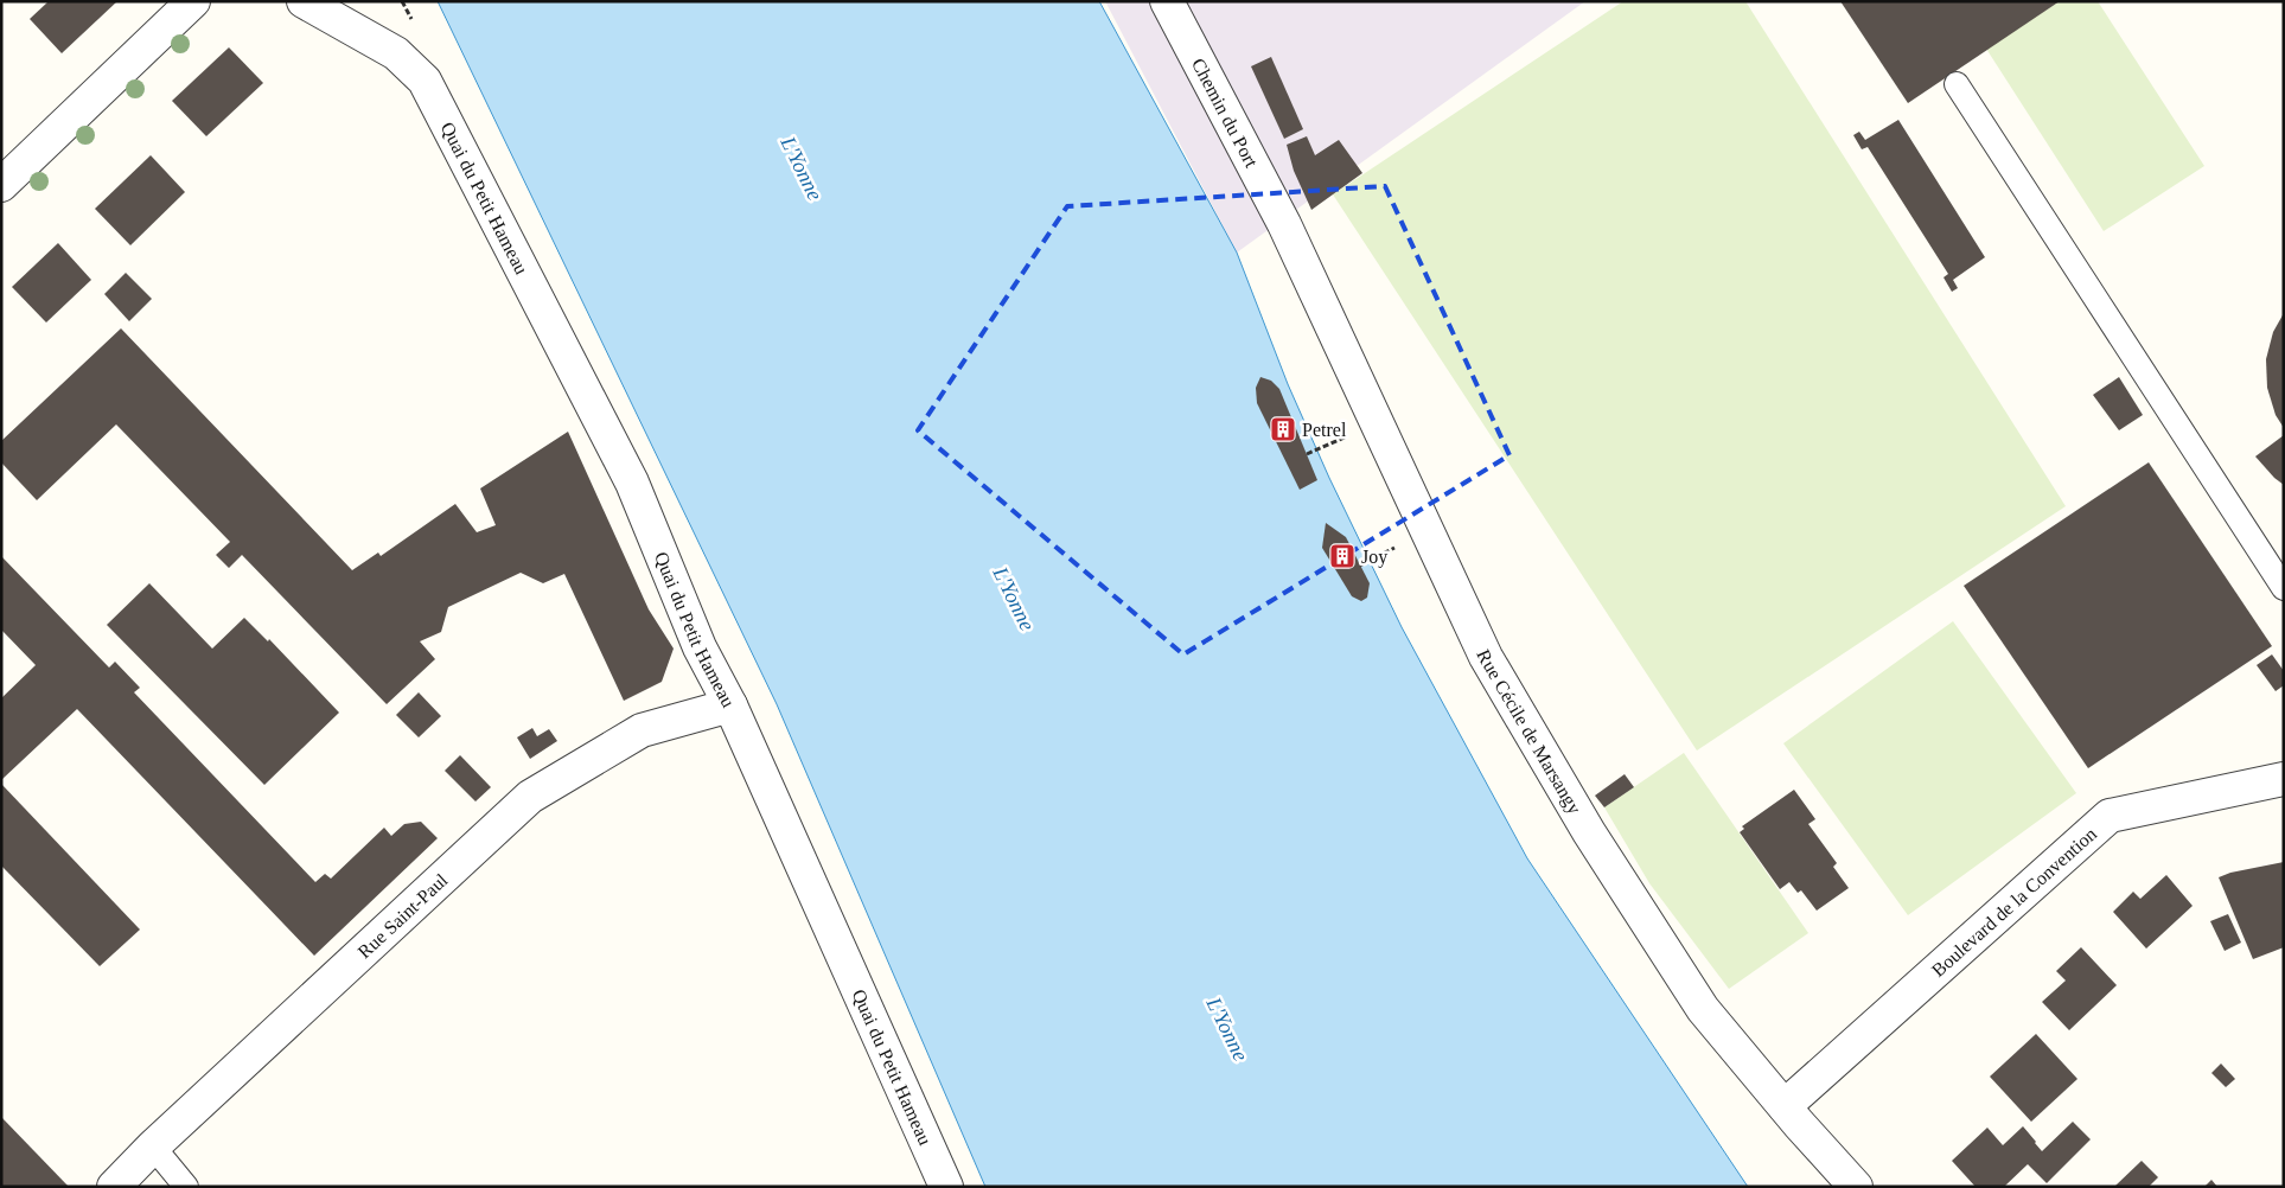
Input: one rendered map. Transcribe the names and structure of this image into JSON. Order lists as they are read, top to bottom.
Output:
{
  "streets": {
    "street": [
      "Chemin du Port",
      "Quai du Petit Hameau",
      "Rue Cécile de Marsangy",
      "Boulevard de la Convention",
      "Rue Saint-Paul"
    ]
  },
  "crossings": [
    ["Chemin du Port", "Rue Cécile de Marsangy"],
    ["Quai du Petit Hameau", "Rue Saint-Paul"],
    ["Rue Cécile de Marsangy", "Boulevard de la Convention"]
  ],
  "water": ["L'Yonne"],
  "places": {
    "building": ["Petrel", "Joy"]
  }
}
